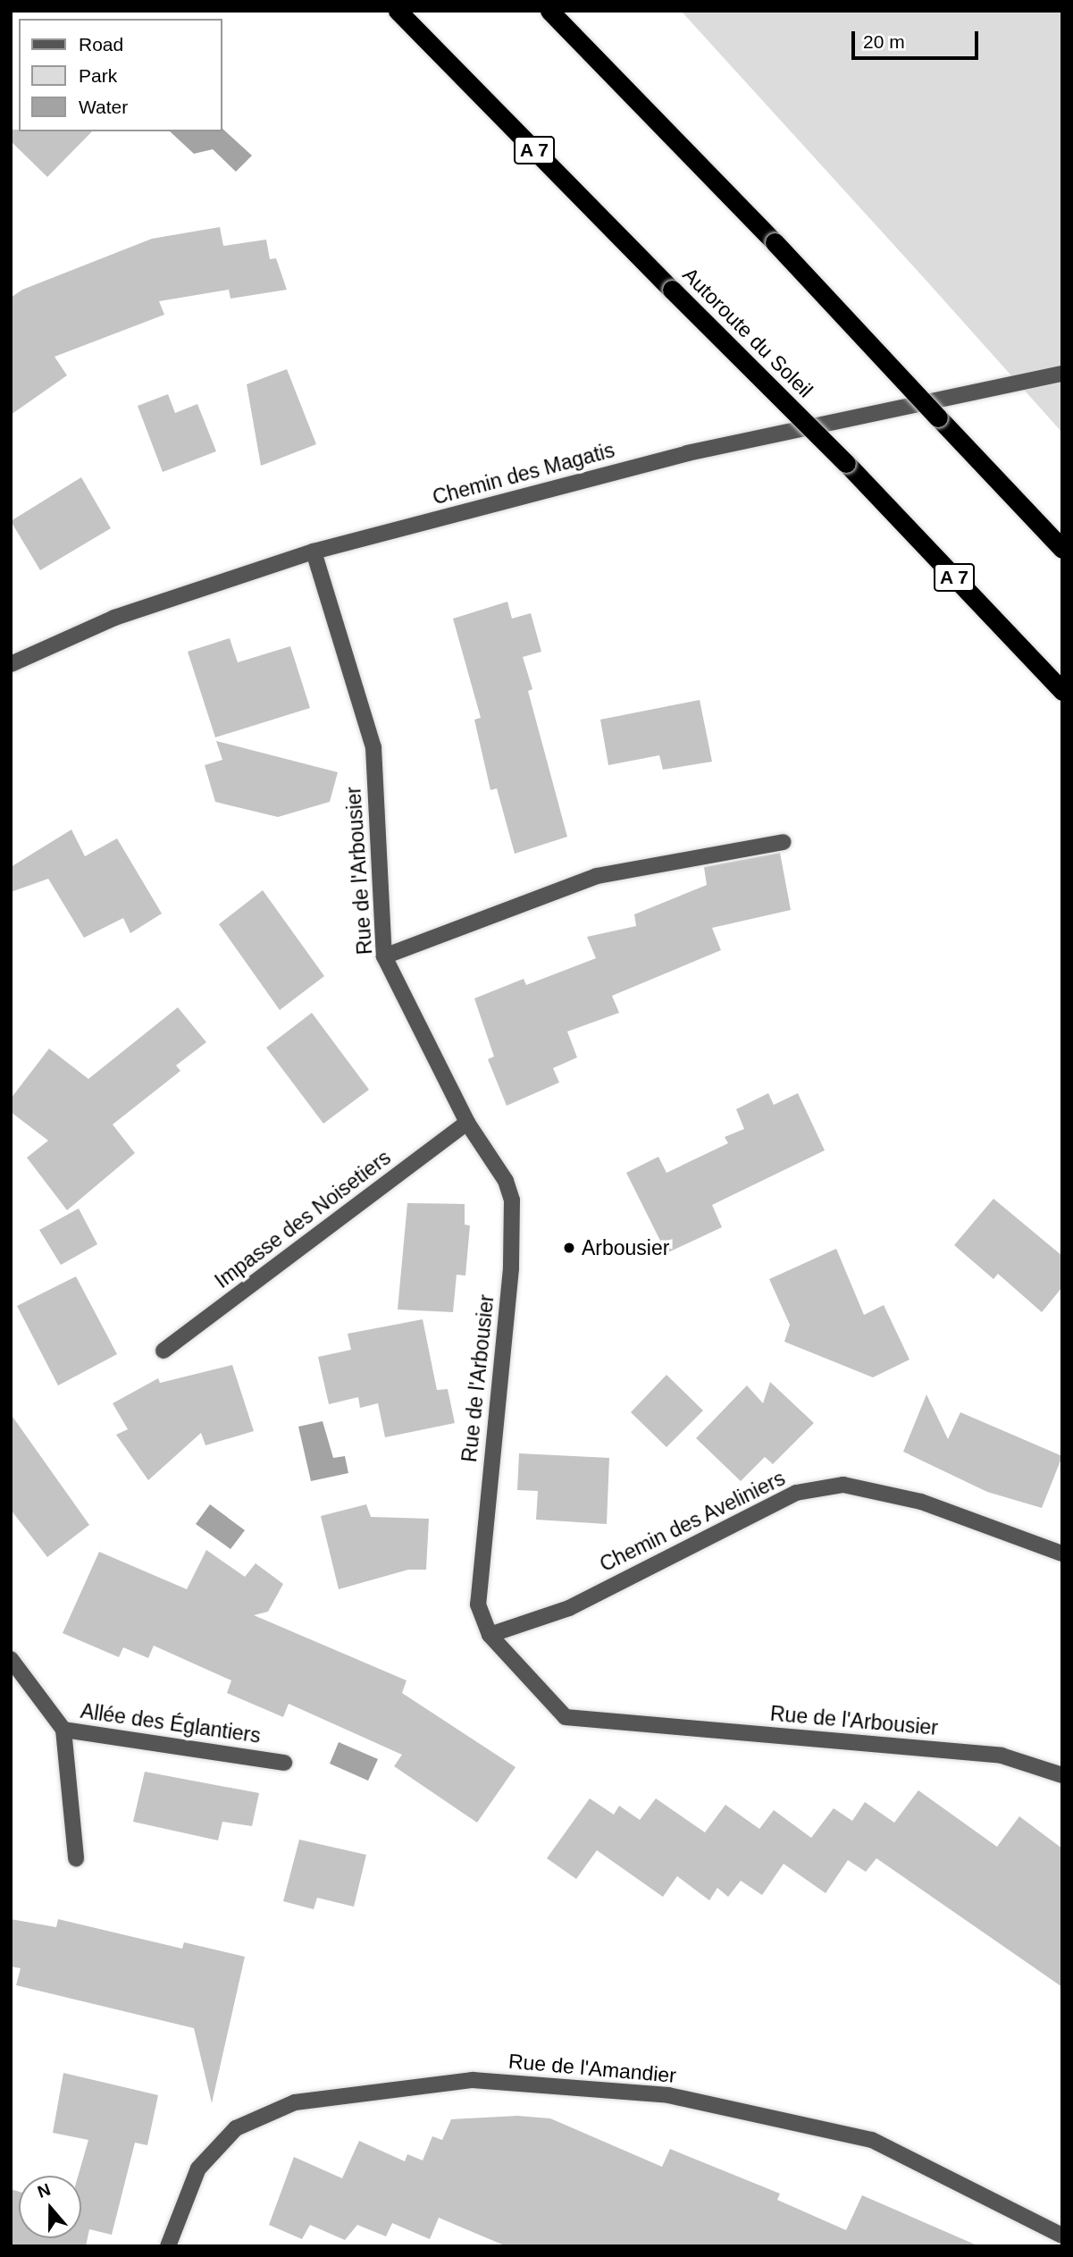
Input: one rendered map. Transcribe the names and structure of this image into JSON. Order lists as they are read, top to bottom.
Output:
{
  "streets": {
    "highway": ["A 7", "Autoroute du Soleil"],
    "street": [
      "Chemin des Magatis",
      "Rue de l'Arbousier",
      "Impasse des Noisetiers",
      "Chemin des Aveliniers",
      "Allée des Églantiers",
      "Rue de l'Amandier"
    ]
  },
  "crossings": [
    ["Chemin des Magatis", "Rue de l'Arbousier"],
    ["Rue de l'Arbousier", "Impasse des Noisetiers"],
    ["Rue de l'Arbousier", "Chemin des Aveliniers"]
  ],
  "places": ["Arbousier"],
  "legend": ["Road", "Park", "Water"],
  "scale_bar": "20 m",
  "north": "top"
}
